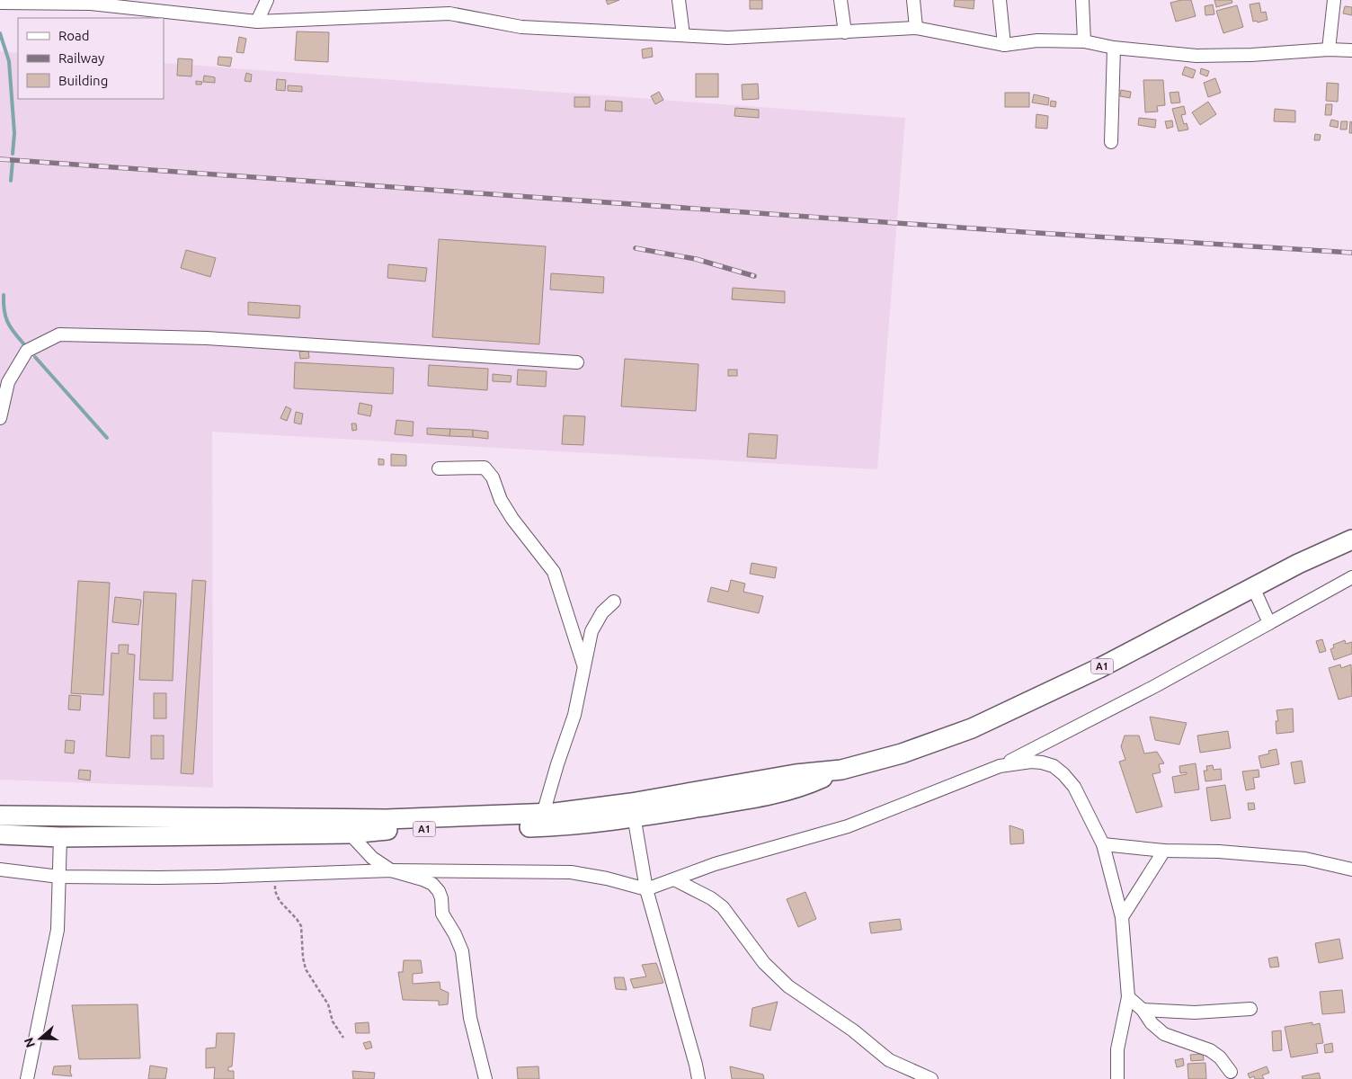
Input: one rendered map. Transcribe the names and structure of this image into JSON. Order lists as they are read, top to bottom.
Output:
{
  "streets": {
    "highway": ["A1"]
  },
  "legend": ["Road", "Railway", "Building"],
  "north": "left"
}
